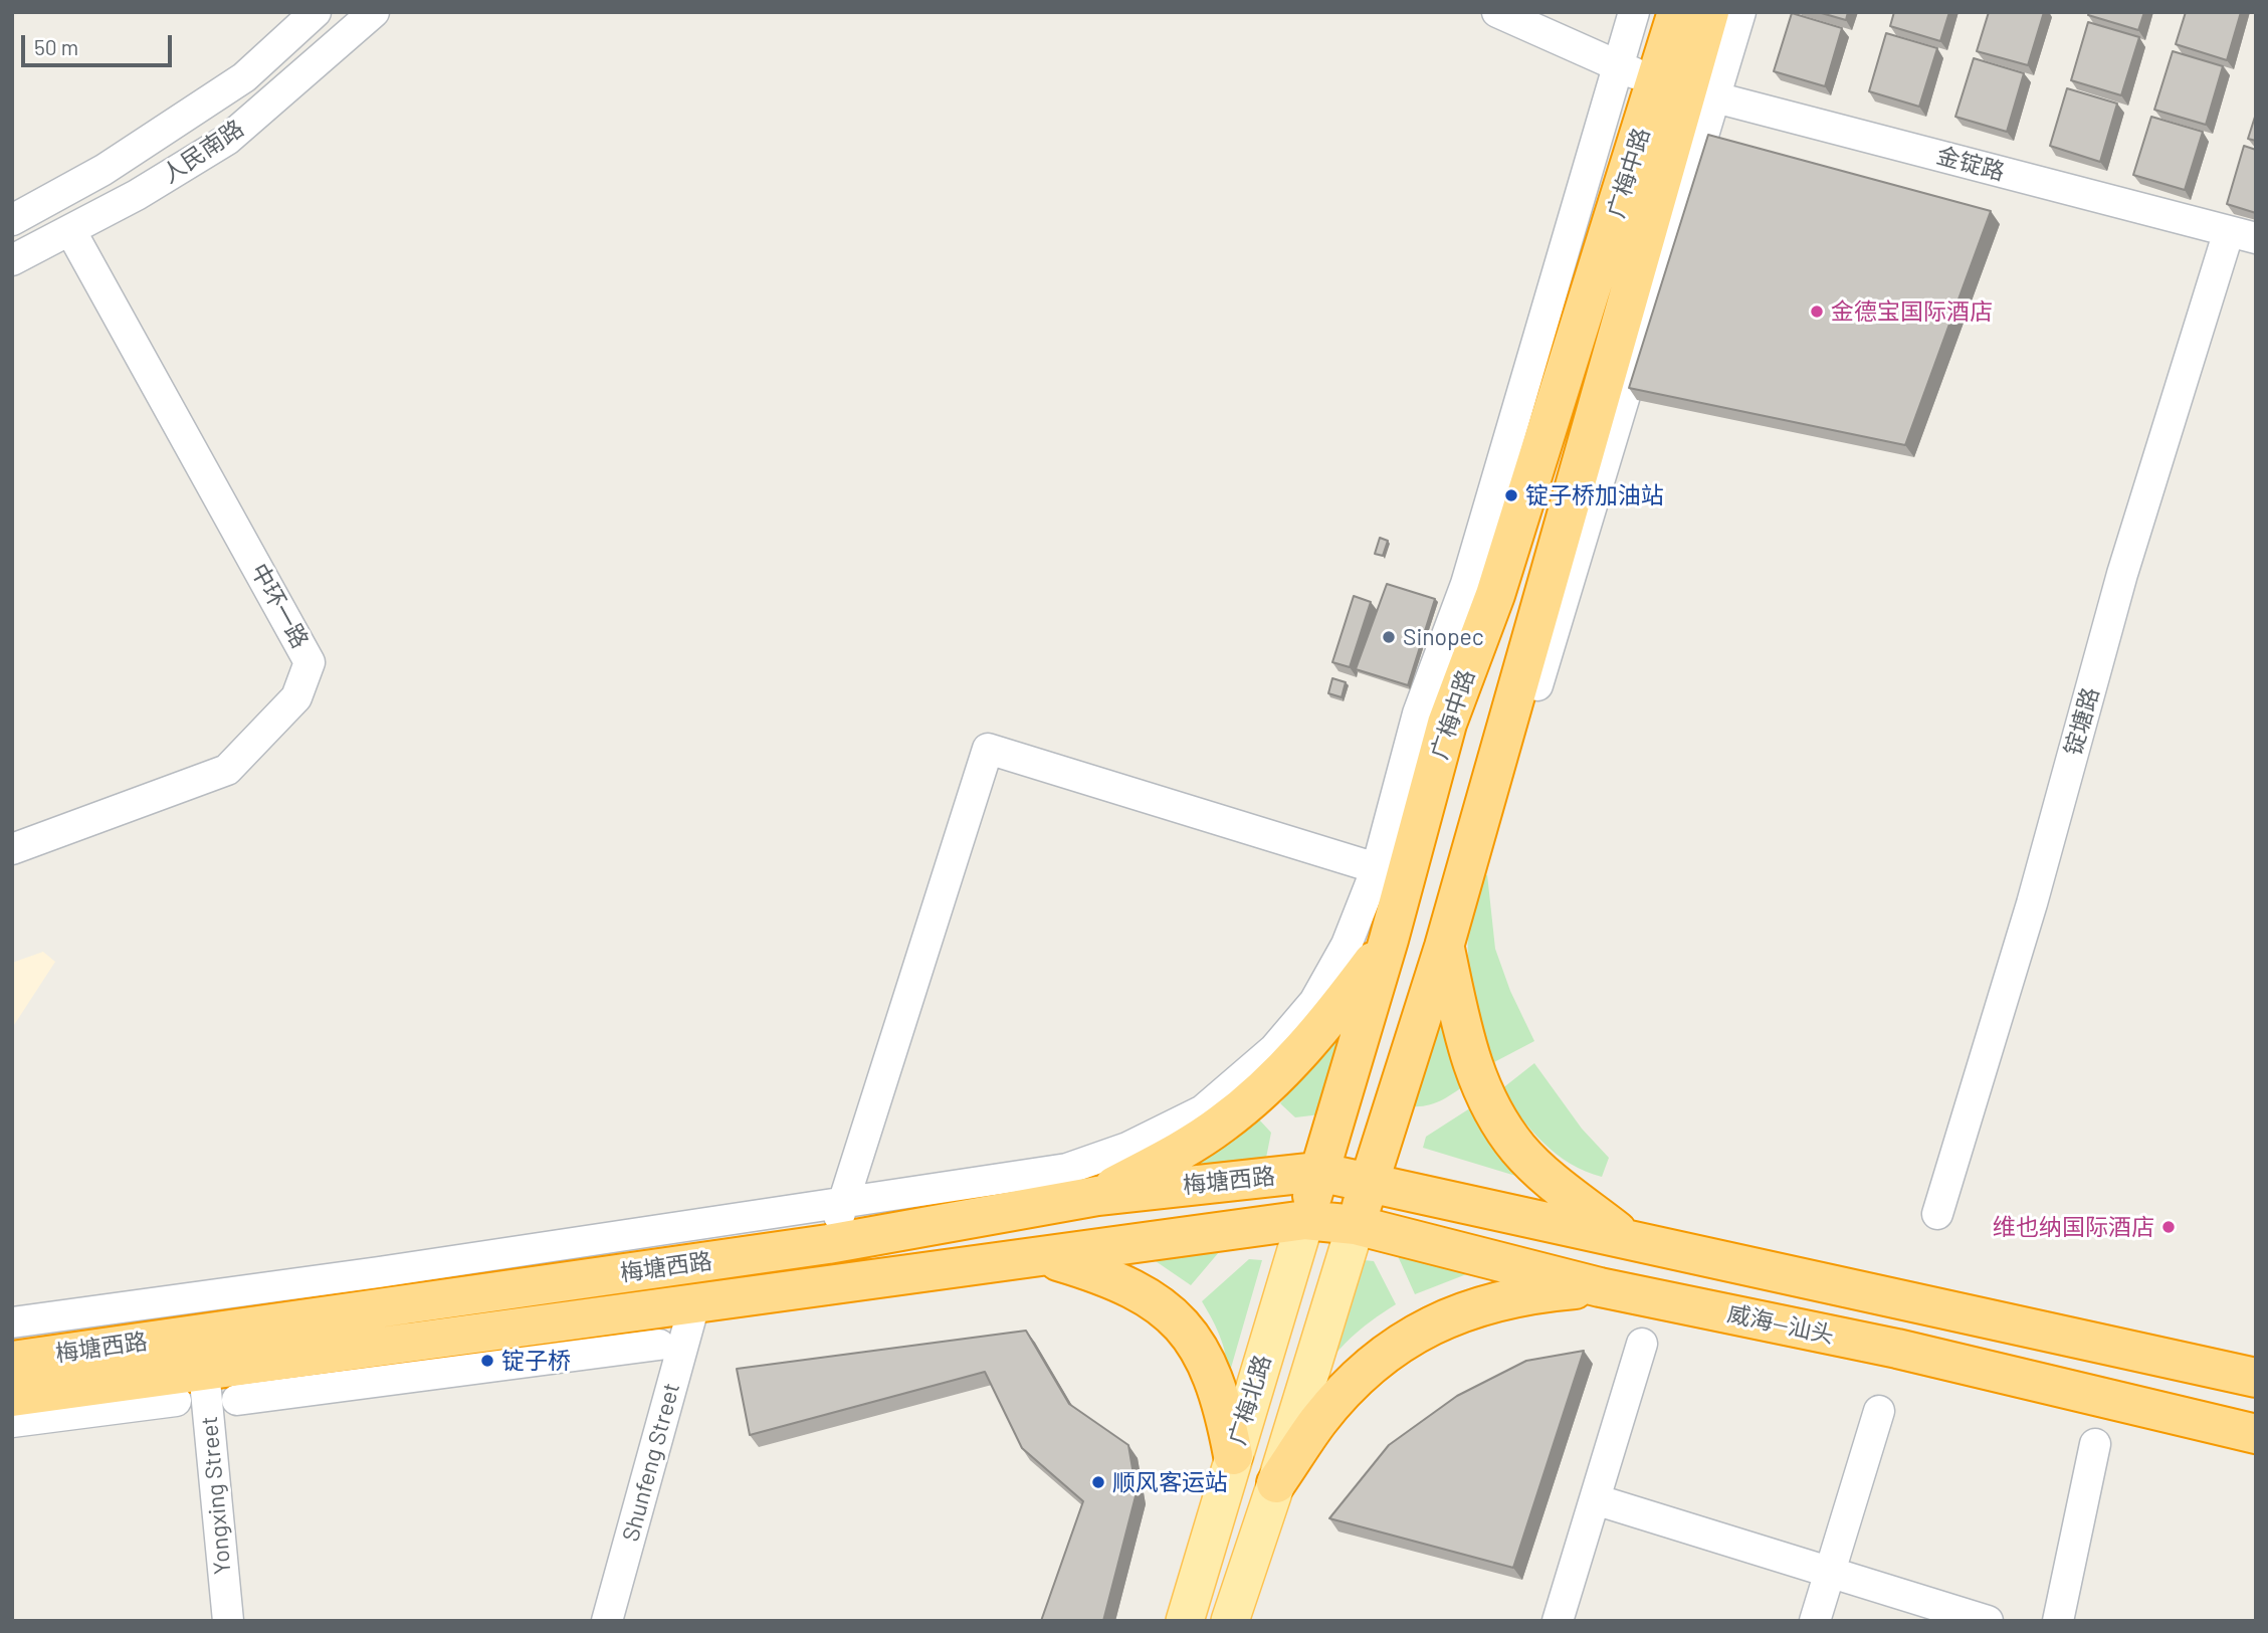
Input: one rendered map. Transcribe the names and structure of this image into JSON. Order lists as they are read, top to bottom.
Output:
{
  "streets": {
    "highway": ["广梅中路", "梅塘西路", "威海—汕头"],
    "main road": ["广梅北路"],
    "street": [
      "人民南路",
      "金锭路",
      "中环一路",
      "锭塘路",
      "Shunfeng Street",
      "Yongxing Street"
    ]
  },
  "crossings": [
    ["人民南路", "中环一路"],
    ["金锭路", "广梅中路"],
    ["金锭路", "锭塘路"],
    ["广梅中路", "梅塘西路"],
    ["广梅中路", "威海—汕头"],
    ["广梅中路", "广梅北路"],
    ["梅塘西路", "威海—汕头"],
    ["梅塘西路", "广梅北路"],
    ["梅塘西路", "Shunfeng Street"],
    ["梅塘西路", "Yongxing Street"],
    ["威海—汕头", "广梅北路"]
  ],
  "places": [
    "金德宝国际酒店",
    "锭子桥加油站",
    "Sinopec",
    "维也纳国际酒店",
    "锭子桥",
    "顺风客运站"
  ],
  "scale_bar": "50 m"
}
